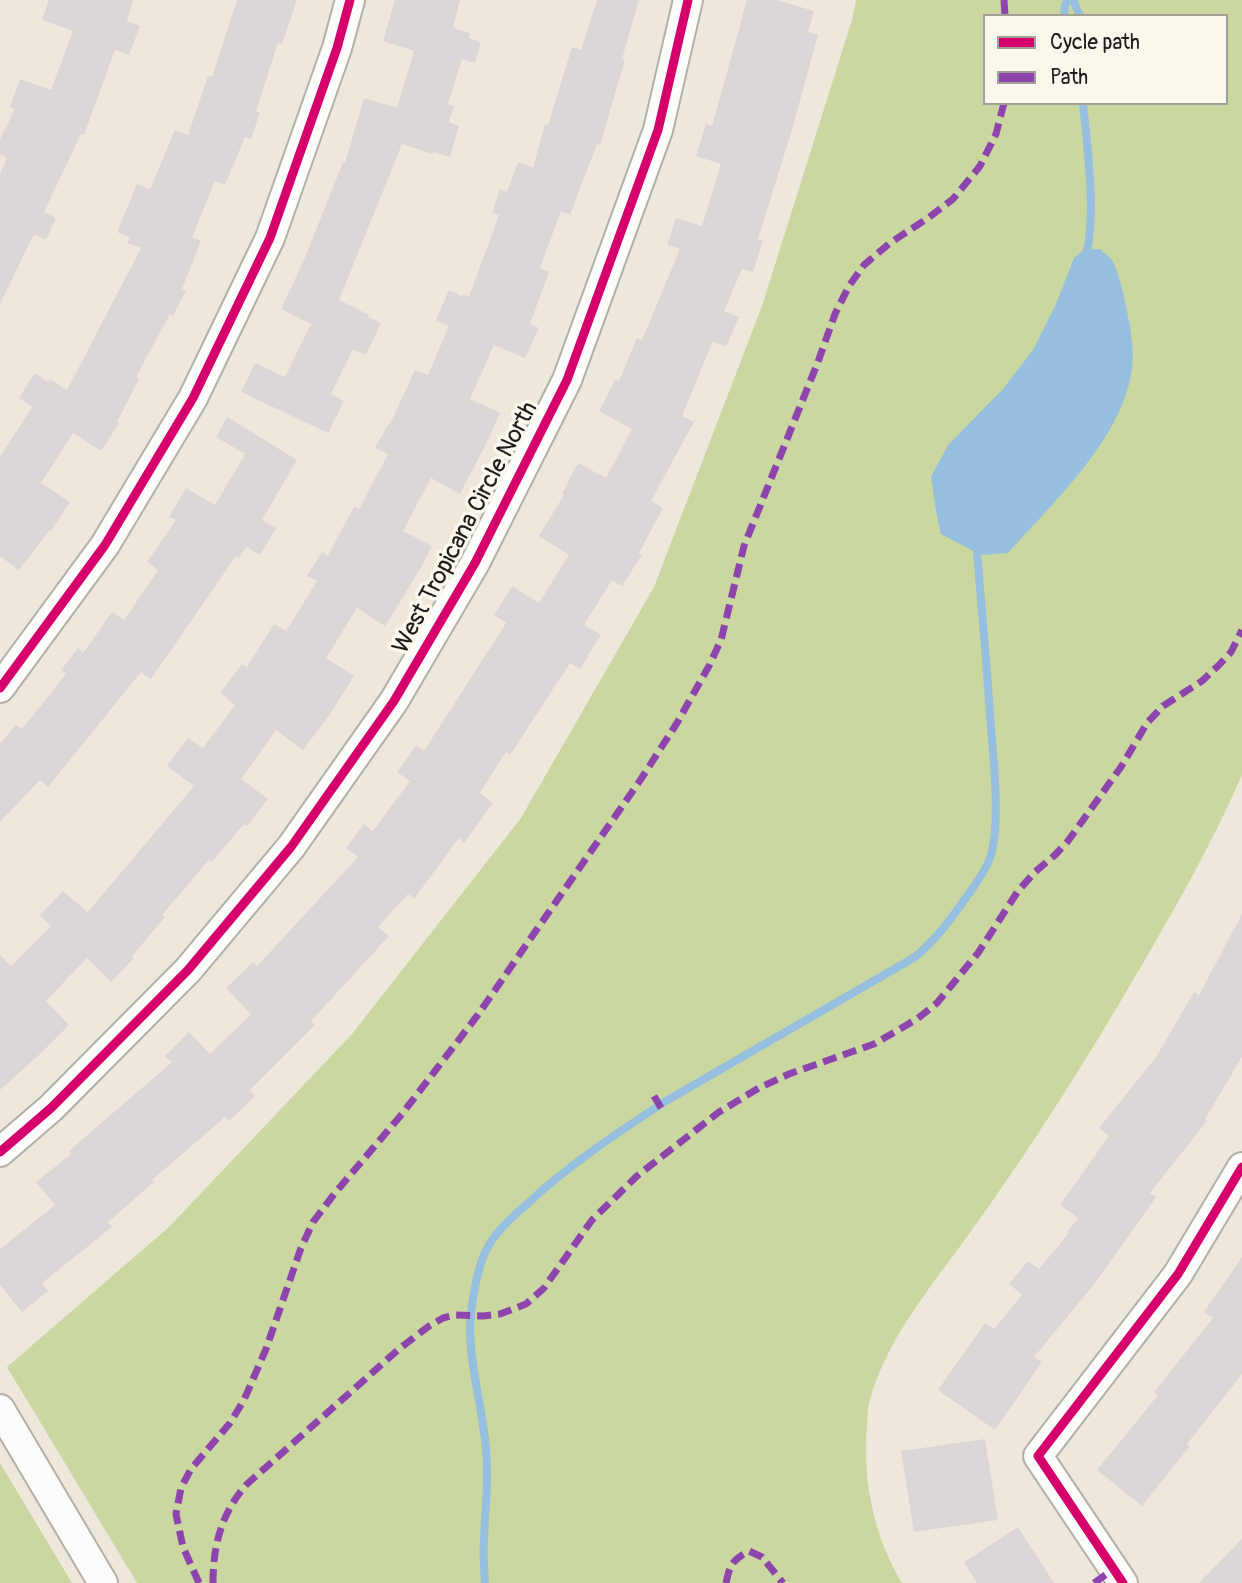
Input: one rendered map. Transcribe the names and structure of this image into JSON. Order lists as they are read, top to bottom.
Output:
{
  "streets": {
    "street": ["West Tropicana Circle North"]
  },
  "legend": ["Cycle path", "Path"]
}
